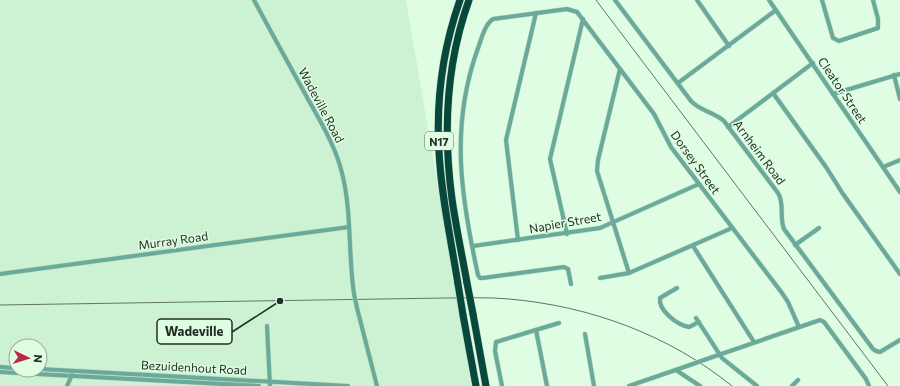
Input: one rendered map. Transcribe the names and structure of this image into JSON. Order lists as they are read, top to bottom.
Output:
{
  "streets": {
    "highway": ["N17"],
    "street": [
      "Cleator Street",
      "Wadeville Road",
      "Arnheim Road",
      "Dorsey Street",
      "Napier Street",
      "Murray Road",
      "Bezuidenhout Road"
    ]
  },
  "crossings": [
    ["Wadeville Road", "Murray Road"],
    ["Dorsey Street", "Napier Street"]
  ],
  "places": ["Wadeville"],
  "north": "right"
}
